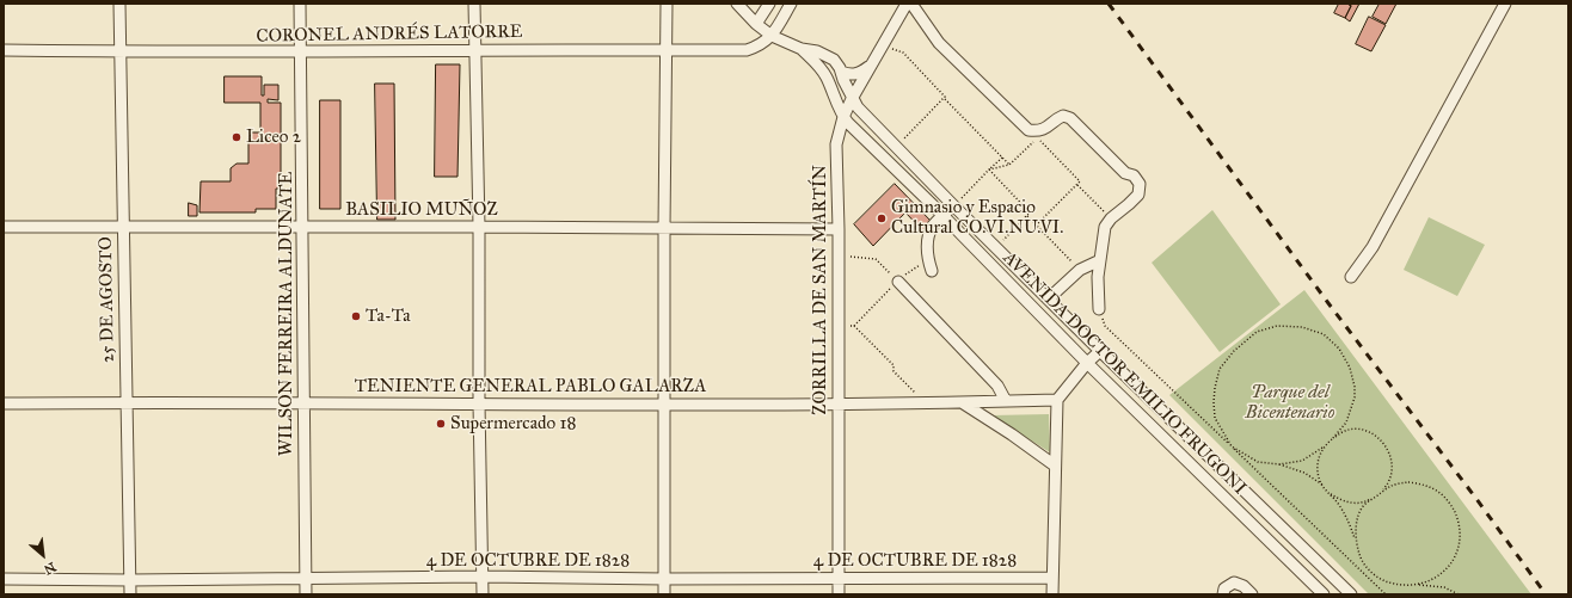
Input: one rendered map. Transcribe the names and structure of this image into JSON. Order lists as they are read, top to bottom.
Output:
{
  "streets": {
    "street": [
      "CORONEL ANDRÉS LATORRE",
      "BASILIO MUÑOZ",
      "ZORRILLA DE SAN MARTÍN",
      "25 DE AGOSTO",
      "WILSON FERREIRA ALDUNATE",
      "AVENIDA DOCTOR EMILIO FRUGONI",
      "TENIENTE GENERAL PABLO GALARZA",
      "4 DE OCTUBRE DE 1828"
    ]
  },
  "crossings": [
    ["CORONEL ANDRÉS LATORRE", "25 DE AGOSTO"],
    ["CORONEL ANDRÉS LATORRE", "WILSON FERREIRA ALDUNATE"],
    ["BASILIO MUÑOZ", "ZORRILLA DE SAN MARTÍN"],
    ["BASILIO MUÑOZ", "25 DE AGOSTO"],
    ["BASILIO MUÑOZ", "WILSON FERREIRA ALDUNATE"],
    ["ZORRILLA DE SAN MARTÍN", "AVENIDA DOCTOR EMILIO FRUGONI"],
    ["ZORRILLA DE SAN MARTÍN", "TENIENTE GENERAL PABLO GALARZA"],
    ["ZORRILLA DE SAN MARTÍN", "4 DE OCTUBRE DE 1828"],
    ["25 DE AGOSTO", "TENIENTE GENERAL PABLO GALARZA"],
    ["25 DE AGOSTO", "4 DE OCTUBRE DE 1828"],
    ["WILSON FERREIRA ALDUNATE", "TENIENTE GENERAL PABLO GALARZA"],
    ["WILSON FERREIRA ALDUNATE", "4 DE OCTUBRE DE 1828"]
  ],
  "parks": ["Parque del Bicentenario"],
  "places": [
    "Liceo 2",
    "Gimnasio y Espacio Cultural CO.VI.NU.VI.",
    "Ta-Ta",
    "Supermercado 18"
  ],
  "north": "bottom right"
}
